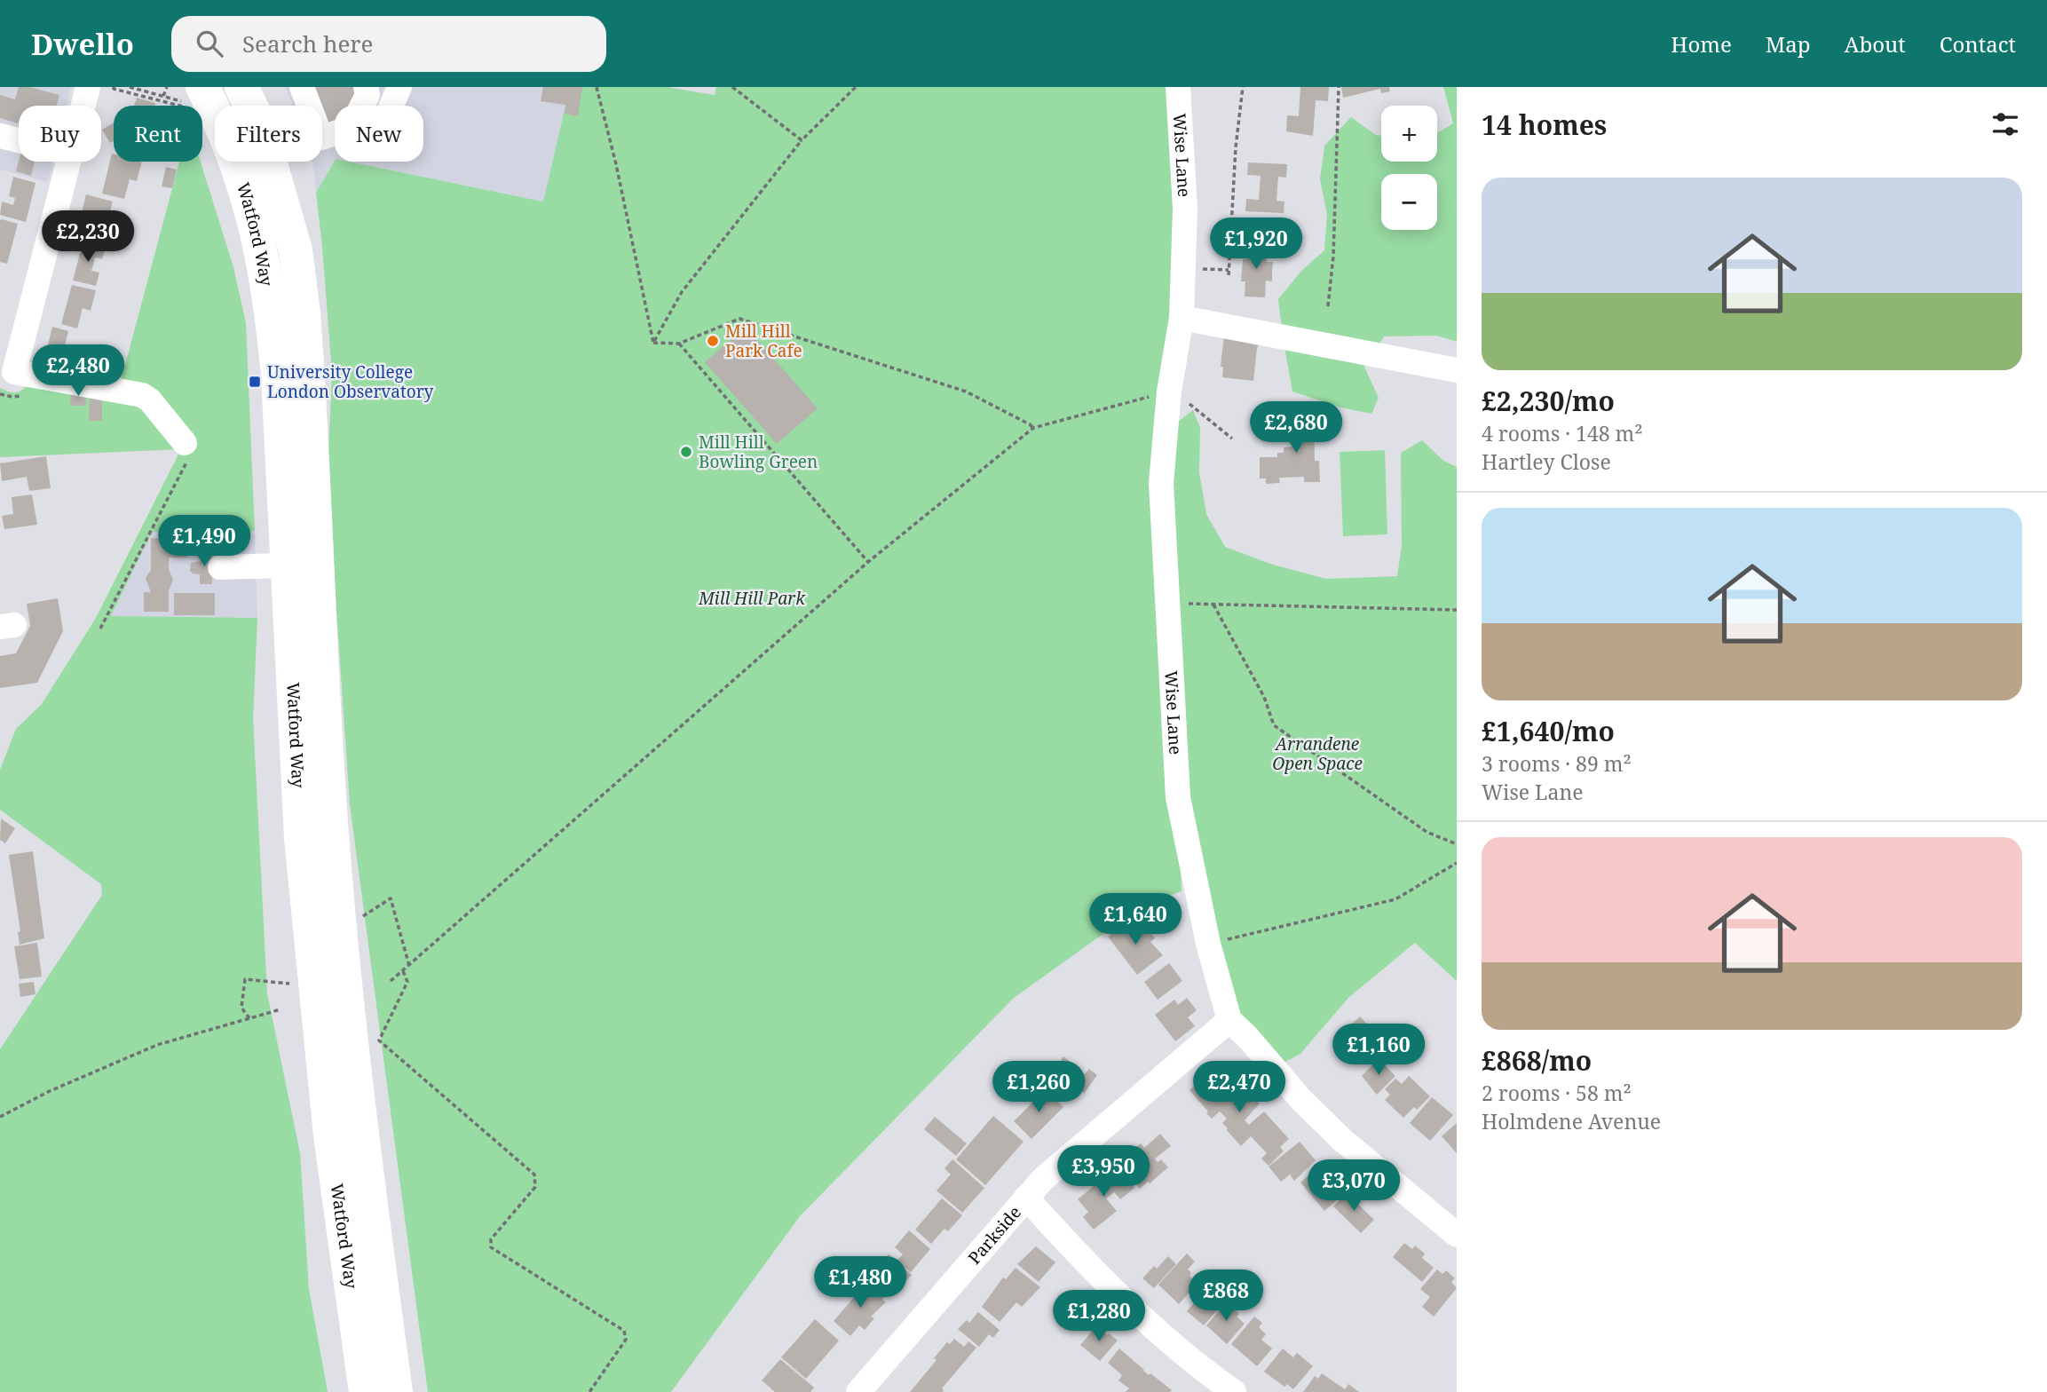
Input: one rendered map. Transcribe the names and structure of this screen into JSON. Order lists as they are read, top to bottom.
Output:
{
  "streets": {
    "highway": ["Watford Way"],
    "street": ["Wise Lane", "Parkside"]
  },
  "crossings": [
    ["Wise Lane", "Parkside"]
  ],
  "parks": ["Mill Hill Park", "Arrandene Open Space"],
  "places": {
    "other": ["Mill Hill Park Cafe", "Mill Hill Bowling Green"],
    "transit": ["University College London Observatory"]
  },
  "page": {
    "header": "Dwello",
    "search": "Search here",
    "nav": [
      "Home",
      "Map",
      "About",
      "Contact"
    ],
    "heading": "14 homes",
    "map_buttons": ["+", "−"],
    "chip": [
      "Buy",
      "Rent",
      "Filters",
      "New"
    ],
    "list": [
      {
        "name": "£2,230/mo",
        "note": "4 rooms · 148 m² · Hartley Close"
      },
      {
        "name": "£1,640/mo",
        "note": "3 rooms · 89 m² · Wise Lane"
      },
      {
        "name": "£868/mo",
        "note": "2 rooms · 58 m² · Holmdene Avenue"
      }
    ],
    "price": [
      "£2,230",
      "£1,920",
      "£2,480",
      "£2,680",
      "£1,490",
      "£1,640",
      "£1,160",
      "£1,260",
      "£2,470",
      "£3,950",
      "£3,070",
      "£1,480",
      "£868",
      "£1,280"
    ]
  }
}
